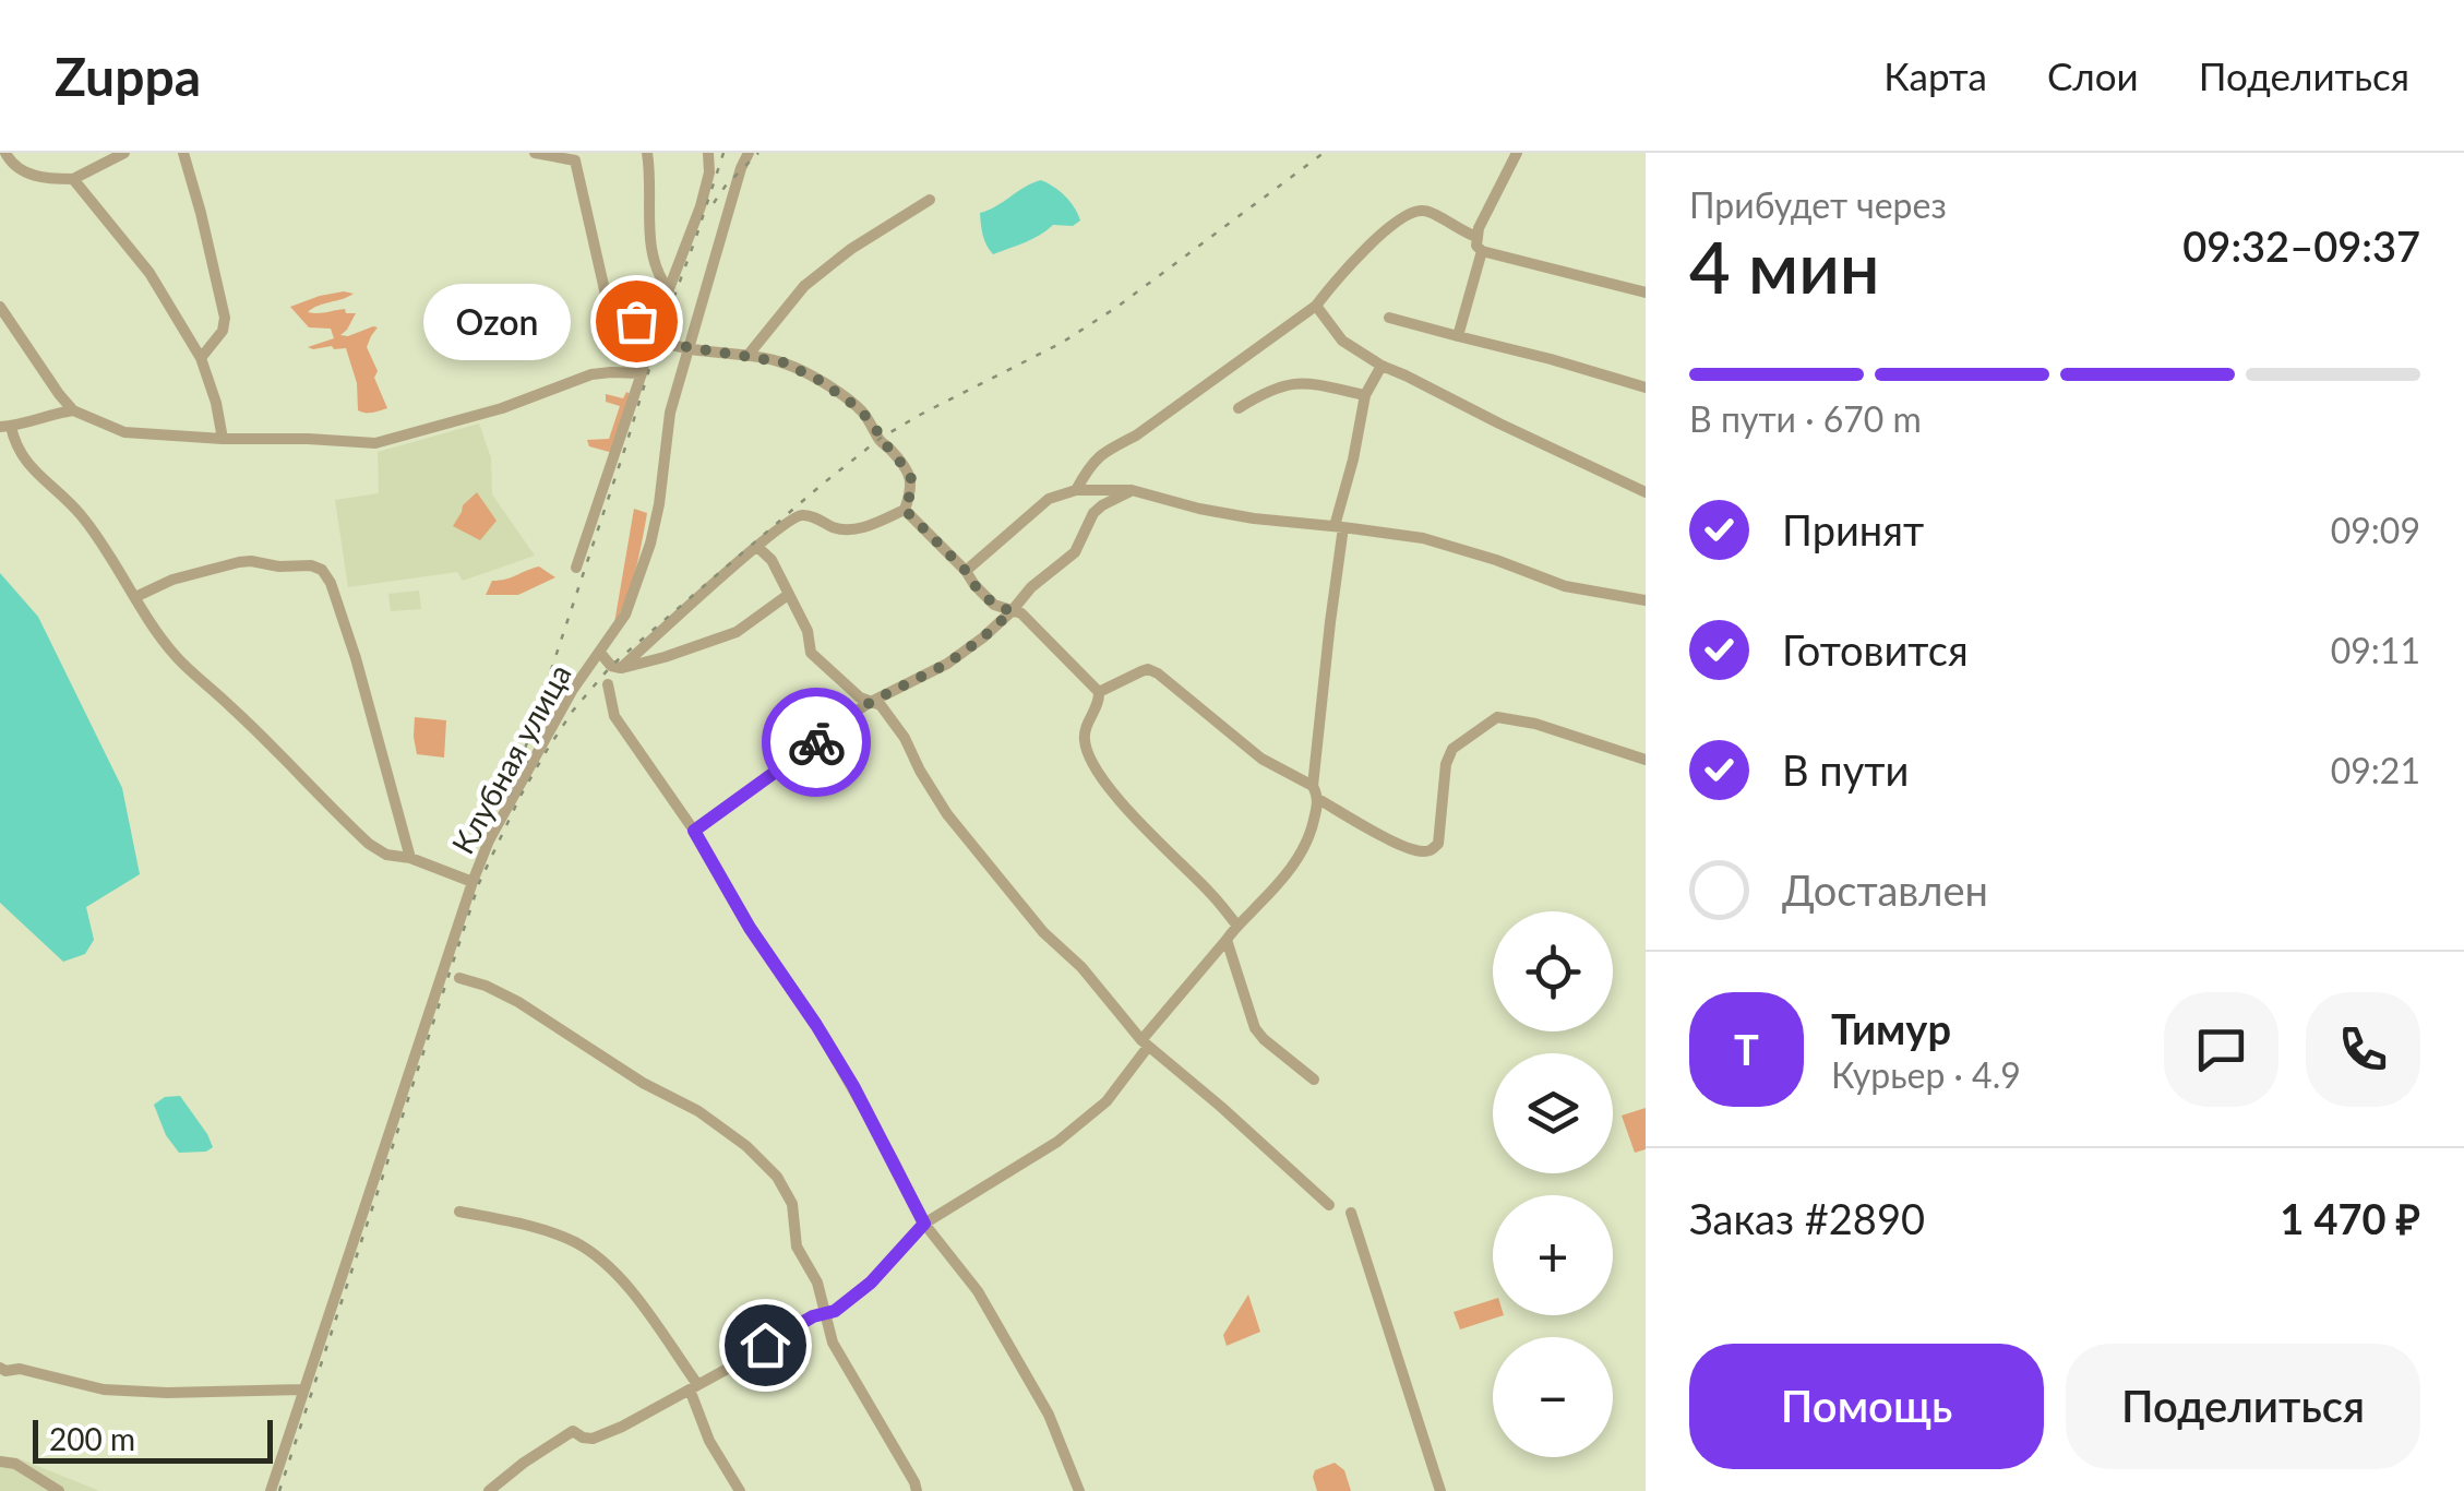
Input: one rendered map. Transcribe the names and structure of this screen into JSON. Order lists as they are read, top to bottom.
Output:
{
  "streets": {
    "street": ["Клубная улица"]
  },
  "places": ["Ozon"],
  "scale_bar": "200 m",
  "page": {
    "header": "Zuppa",
    "nav": ["Карта", "Слои", "Поделиться"],
    "heading": ["4 мин", "Прибудет через", "09:32–09:37"],
    "panel": [
      "Тимур",
      "Курьер · 4.9",
      "Заказ #2890",
      "1 470 ₽"
    ],
    "bubble": "Ozon",
    "bar": "В пути · 670 m",
    "list": [
      ["Принят", "09:09"],
      ["Готовится", "09:11"],
      ["В пути", "09:21"],
      "Доставлен"
    ],
    "map_buttons": ["+", "−"],
    "round": "Т",
    "buttons": ["Помощь", "Поделиться"],
    "scale": "200 m"
  }
}
